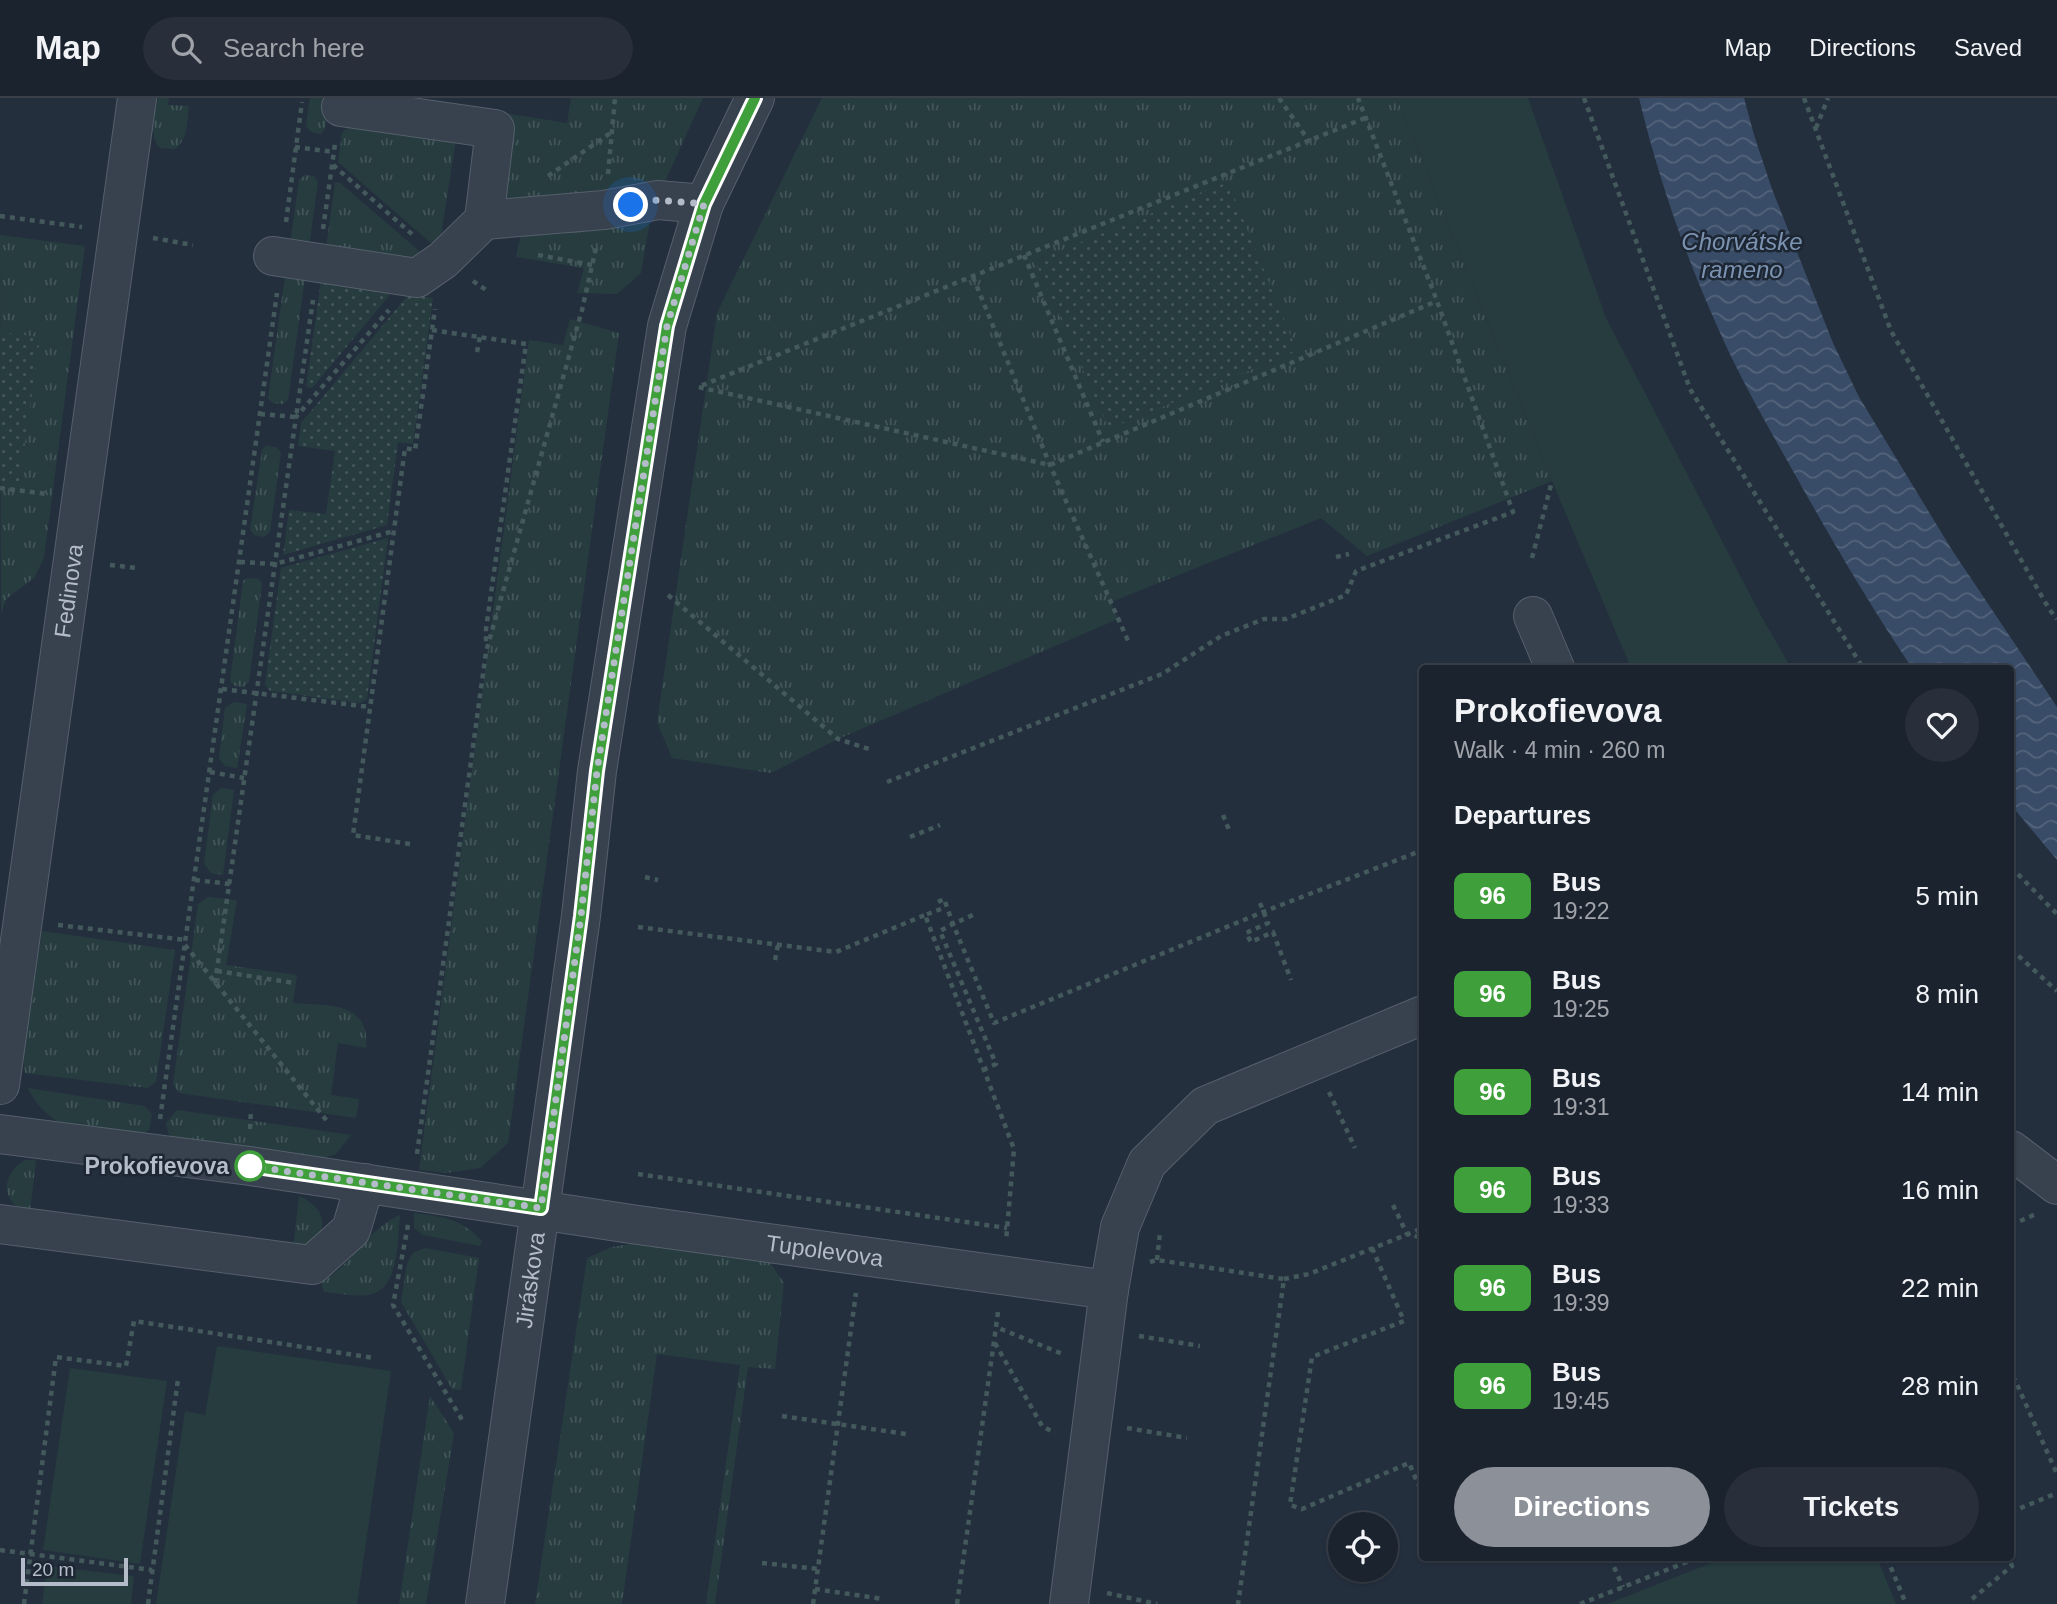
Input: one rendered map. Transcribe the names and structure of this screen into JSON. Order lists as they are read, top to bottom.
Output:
{
  "streets": {
    "street": ["Fedinova", "Tupolevova", "Jiráskova"]
  },
  "crossings": [
    ["Tupolevova", "Jiráskova"]
  ],
  "water": ["Chorvátske rameno"],
  "places": ["Prokofievova"],
  "lines": ["bus line 96"],
  "scale_bar": "20 m",
  "page": {
    "header": "Map",
    "search": "Search here",
    "nav": ["Map", "Directions", "Saved"],
    "heading": [
      ["Prokofievova", "Walk · 4 min · 260 m"],
      "Departures"
    ],
    "list": [
      {
        "mark": "96",
        "name": "Bus",
        "note": "19:22",
        "value": "5 min"
      },
      {
        "mark": "96",
        "name": "Bus",
        "note": "19:25",
        "value": "8 min"
      },
      {
        "mark": "96",
        "name": "Bus",
        "note": "19:31",
        "value": "14 min"
      },
      {
        "mark": "96",
        "name": "Bus",
        "note": "19:33",
        "value": "16 min"
      },
      {
        "mark": "96",
        "name": "Bus",
        "note": "19:39",
        "value": "22 min"
      },
      {
        "mark": "96",
        "name": "Bus",
        "note": "19:45",
        "value": "28 min"
      }
    ],
    "buttons": ["Directions", "Tickets"],
    "scale": "20 m"
  }
}
